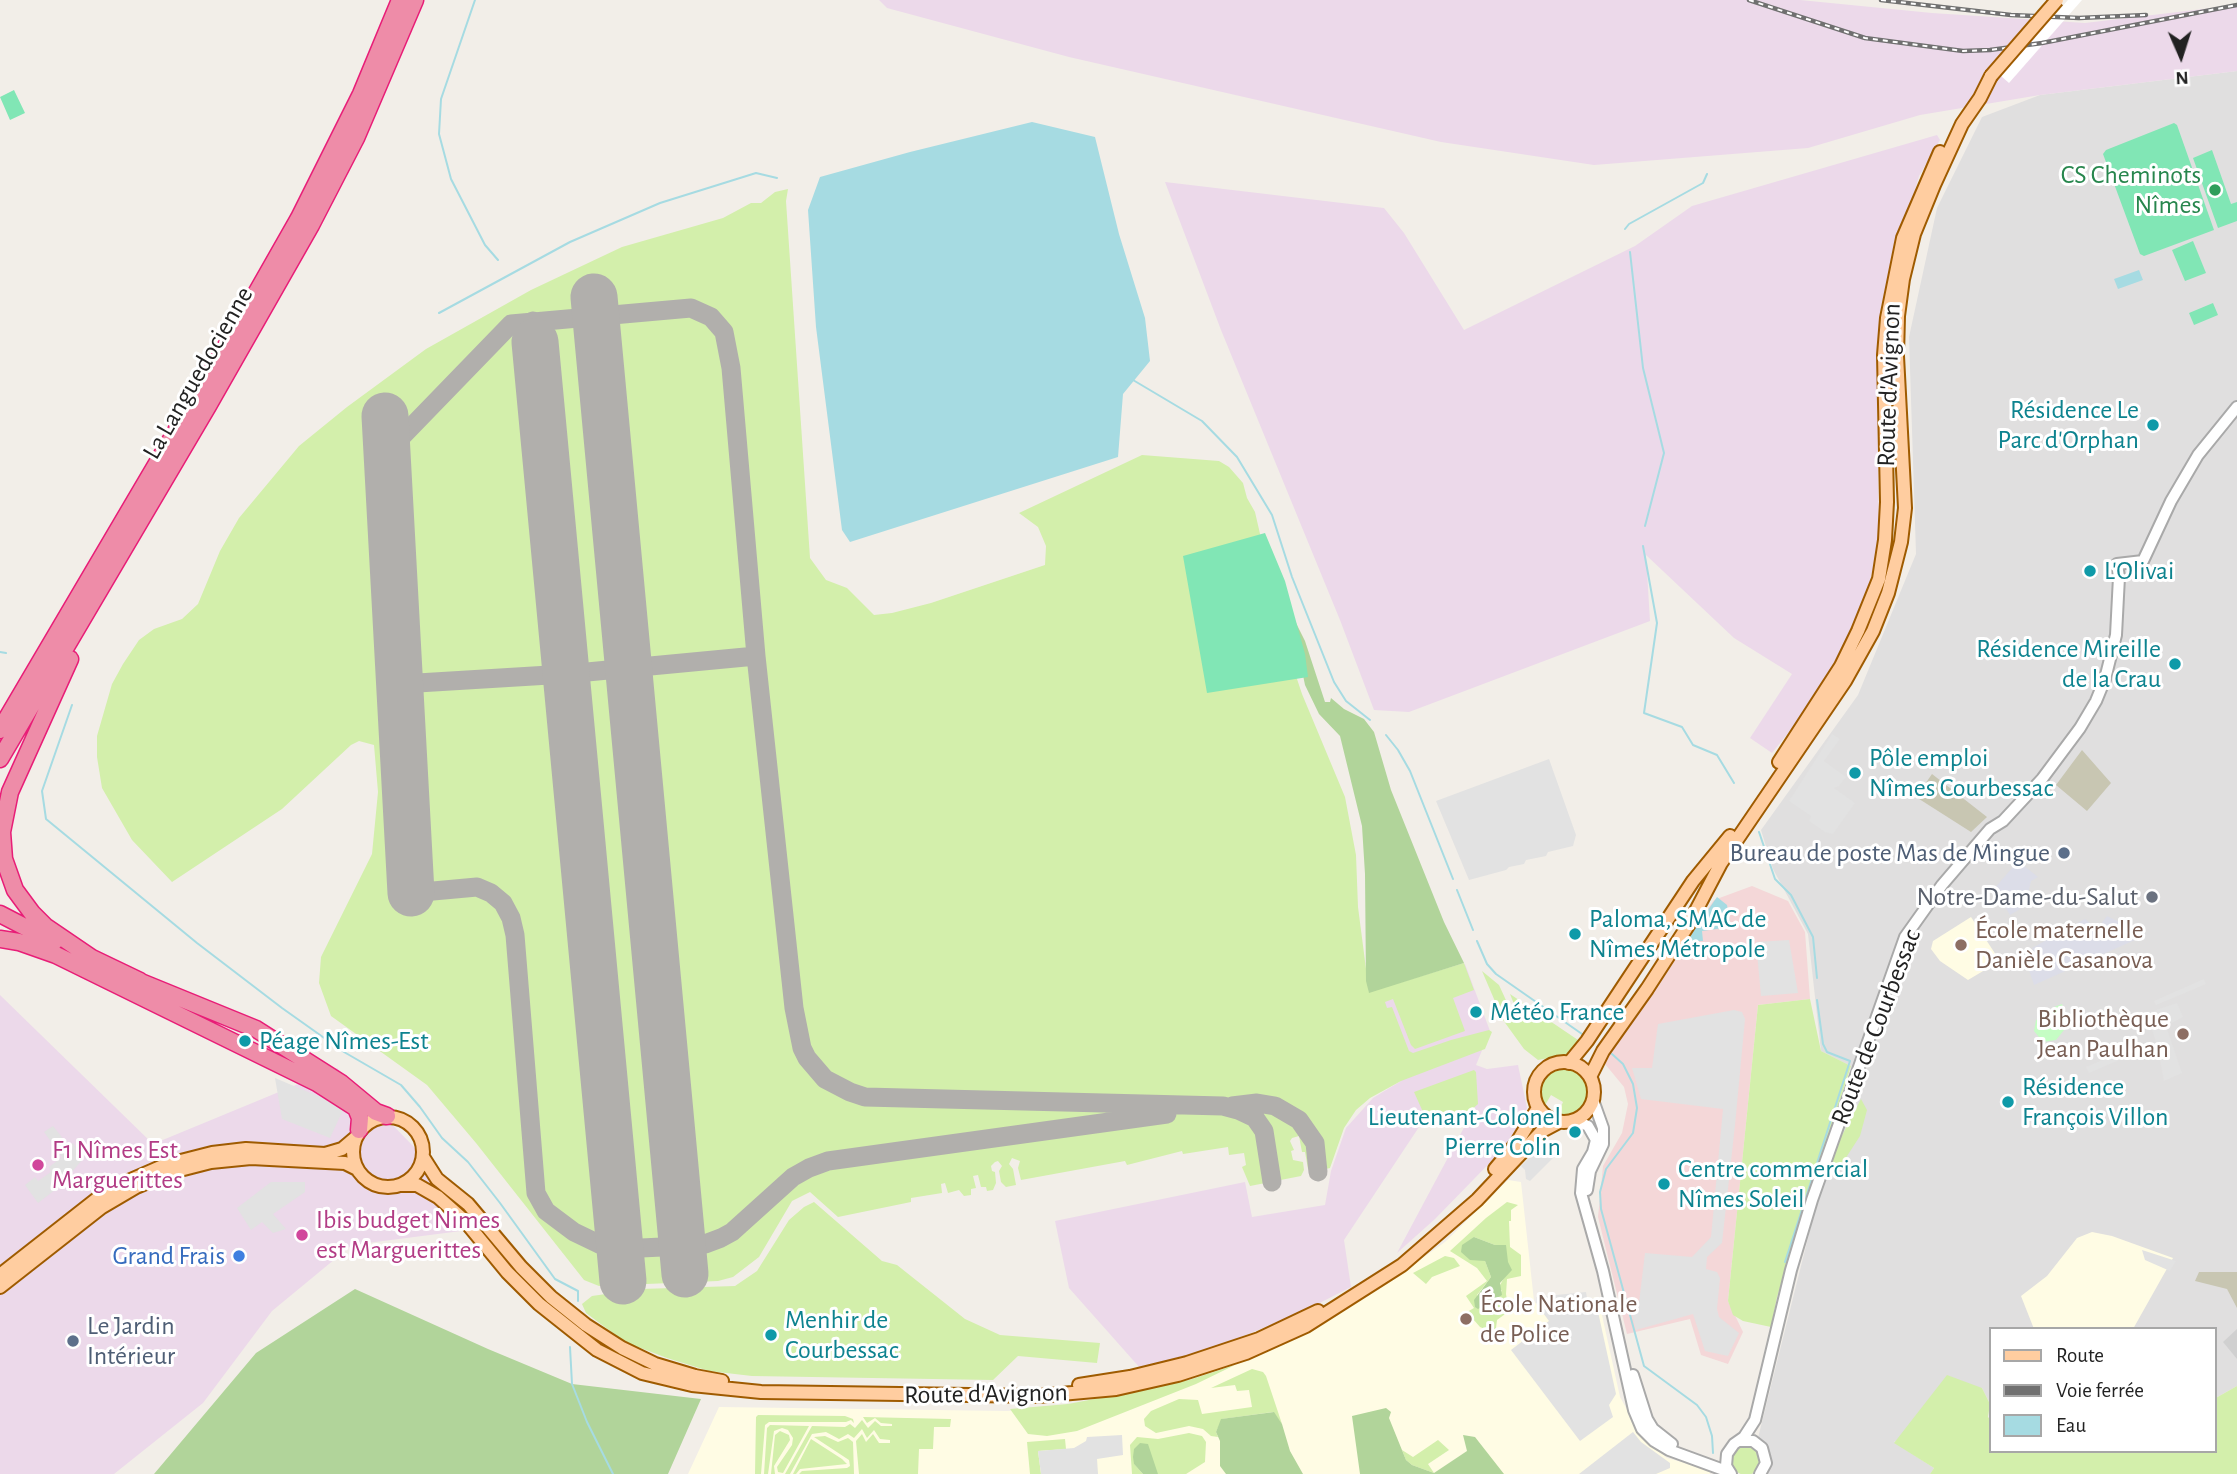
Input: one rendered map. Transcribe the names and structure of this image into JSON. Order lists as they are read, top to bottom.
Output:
{
  "streets": {
    "highway": ["La Languedocienne"],
    "main road": ["Route d'Avignon"],
    "street": ["Route de Courbessac"]
  },
  "places": [
    "CS Cheminots Nîmes",
    "Résidence Le Parc d'Orphan",
    "L'Olivai",
    "Résidence Mireille de la Crau",
    "Pôle emploi Nîmes Courbessac",
    "Bureau de poste Mas de Mingue",
    "Notre-Dame-du-Salut",
    "Paloma, SMAC de Nîmes Métropole",
    "École maternelle Danièle Casanova",
    "Météo France",
    "Bibliothèque Jean Paulhan",
    "Péage Nîmes-Est",
    "Résidence François Villon",
    "Lieutenant-Colonel Pierre Colin",
    "F1 Nîmes Est Marguerittes",
    "Centre commercial Nîmes Soleil",
    "Ibis budget Nimes est Marguerittes",
    "Grand Frais",
    "École Nationale de Police",
    "Menhir de Courbessac",
    "Le Jardin Intérieur"
  ],
  "legend": ["Route", "Voie ferrée", "Eau"],
  "north": "bottom"
}
